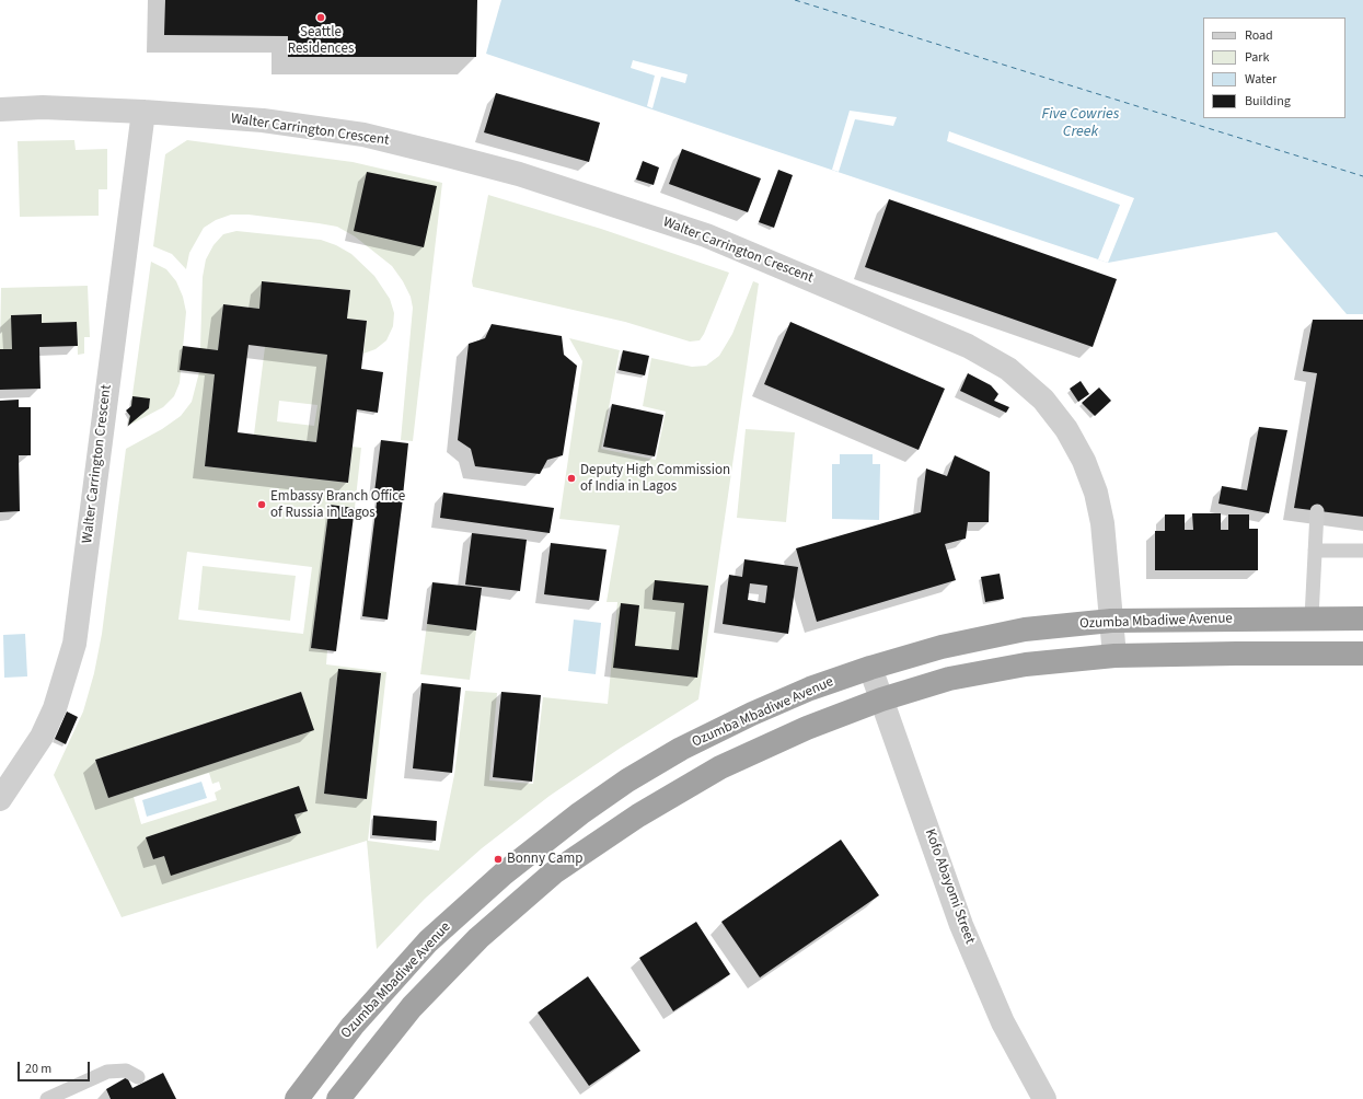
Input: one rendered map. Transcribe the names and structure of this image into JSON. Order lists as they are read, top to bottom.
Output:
{
  "streets": {
    "highway": ["Ozumba Mbadiwe Avenue"],
    "street": ["Walter Carrington Crescent", "Kofo Abayomi Street"]
  },
  "crossings": [
    ["Walter Carrington Crescent", "Ozumba Mbadiwe Avenue"],
    ["Ozumba Mbadiwe Avenue", "Kofo Abayomi Street"]
  ],
  "water": ["Five Cowries Creek"],
  "places": [
    "Seattle Residences",
    "Deputy High Commission of India in Lagos",
    "Embassy Branch Office of Russia in Lagos",
    "Bonny Camp"
  ],
  "legend": [
    "Road",
    "Park",
    "Water",
    "Building"
  ],
  "scale_bar": "20 m"
}
